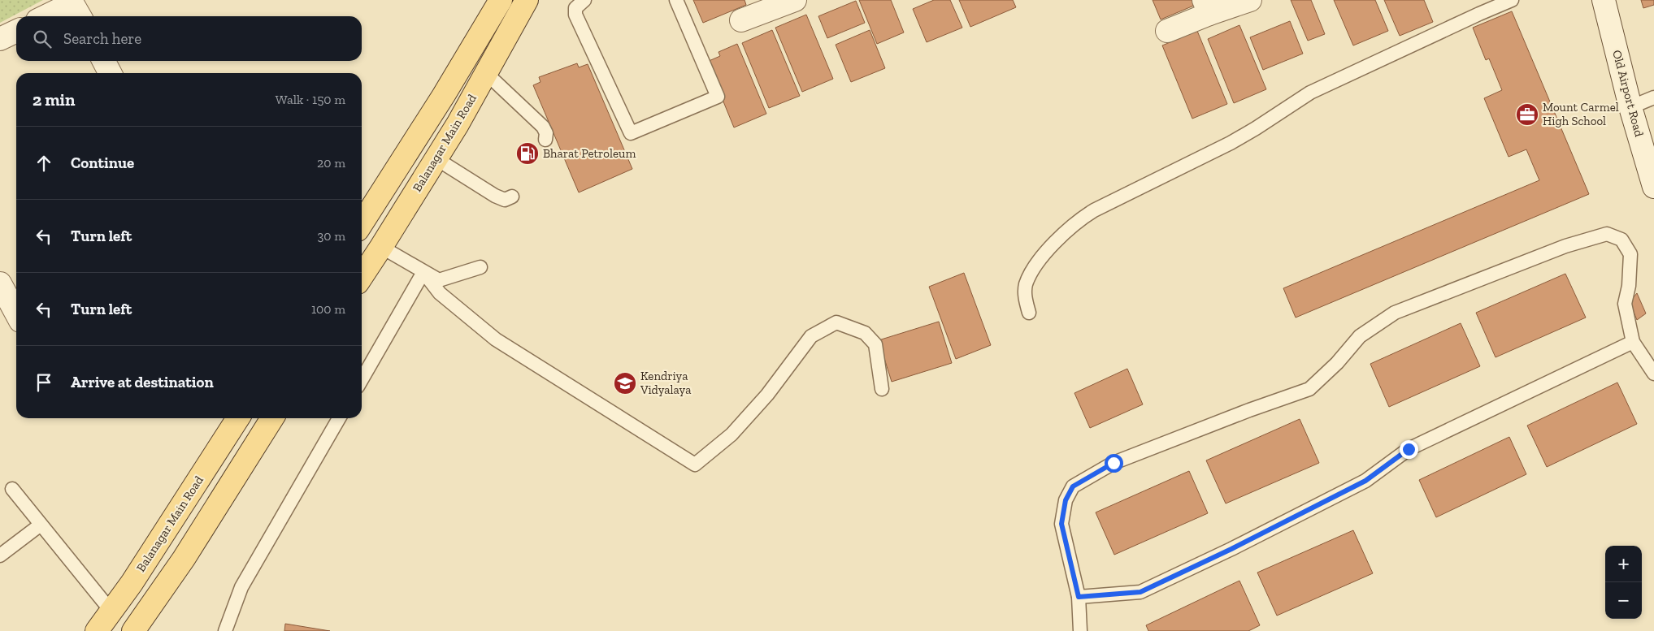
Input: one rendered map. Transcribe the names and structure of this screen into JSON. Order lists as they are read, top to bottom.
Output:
{
  "streets": {
    "main road": ["Balanagar Main Road"],
    "street": ["Old Airport Road"]
  },
  "places": {
    "office": ["Mount Carmel High School"],
    "fuel station": ["Bharat Petroleum"],
    "school or university": ["Kendriya Vidyalaya"]
  },
  "page": {
    "search": "Search here",
    "heading": ["2 min", "Walk · 150 m"],
    "list": [
      ["Continue", "20 m"],
      ["Turn left", "30 m"],
      ["Turn left", "100 m"],
      "Arrive at destination"
    ],
    "map_buttons": ["+", "−"]
  }
}
